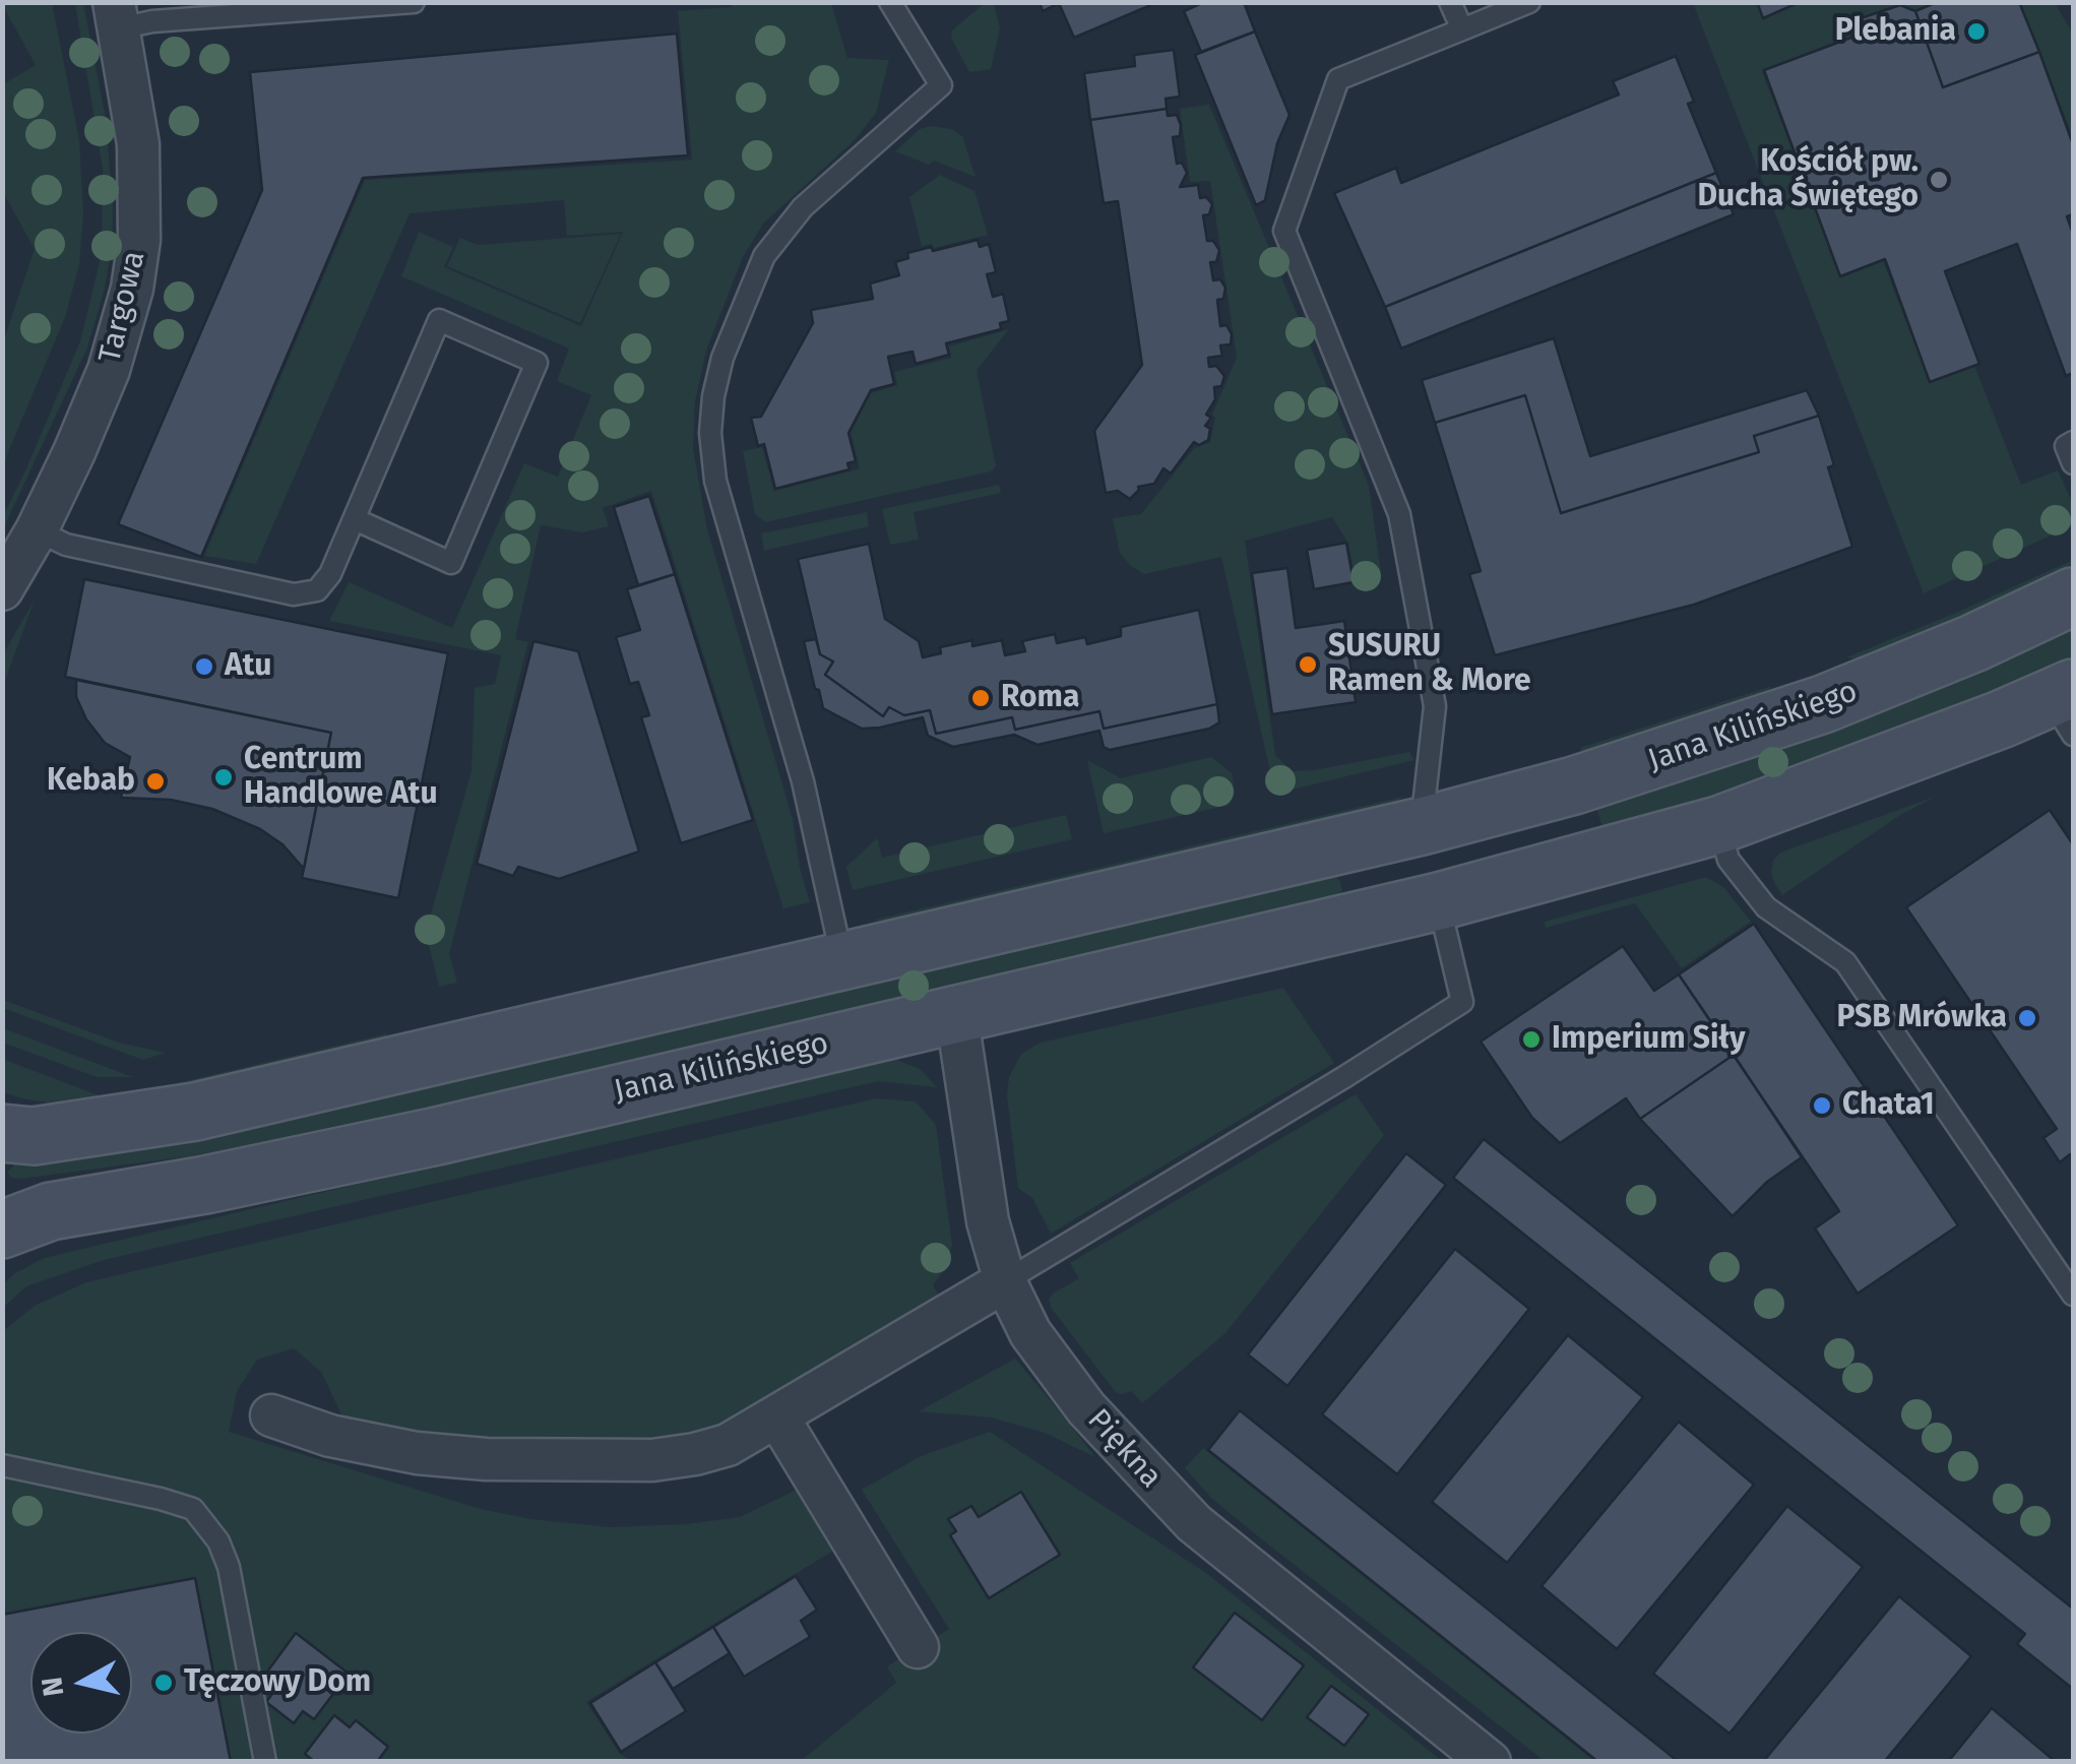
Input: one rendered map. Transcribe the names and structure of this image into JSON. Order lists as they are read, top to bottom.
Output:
{
  "streets": {
    "street": ["Targowa", "Jana Kilińskiego", "Piękna"]
  },
  "crossings": [
    ["Jana Kilińskiego", "Piękna"]
  ],
  "places": [
    "Plebania",
    "Kościół pw. Ducha Świętego",
    "SUSURU Ramen & More",
    "Atu",
    "Roma",
    "Centrum Handlowe Atu",
    "Kebab",
    "PSB Mrówka",
    "Imperium Siły",
    "Chata1",
    "Tęczowy Dom"
  ],
  "north": "left"
}
